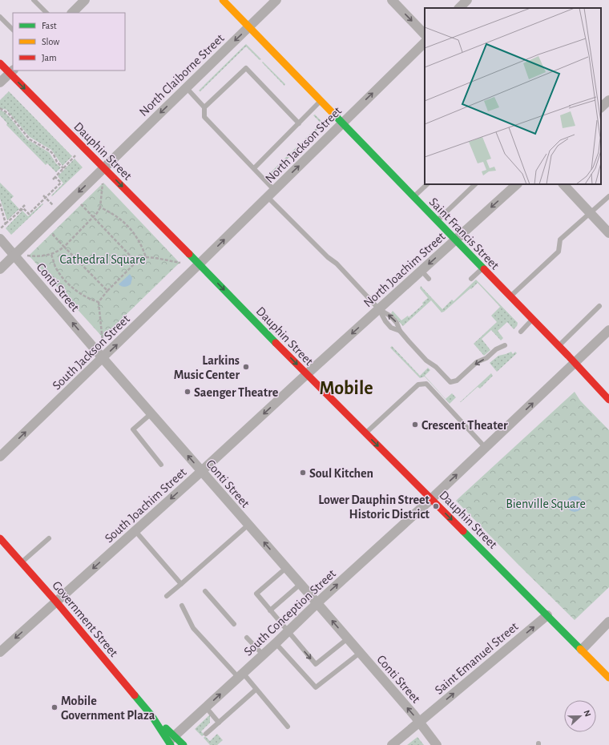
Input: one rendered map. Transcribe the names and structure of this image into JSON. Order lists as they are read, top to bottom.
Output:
{
  "streets": {
    "street": [
      "North Claiborne Street",
      "North Jackson Street",
      "Dauphin Street",
      "Saint Francis Street",
      "North Joachim Street",
      "Conti Street",
      "South Jackson Street",
      "South Joachim Street",
      "South Conception Street",
      "Government Street",
      "Saint Emanuel Street"
    ]
  },
  "crossings": [
    ["North Claiborne Street", "Dauphin Street"],
    ["North Claiborne Street", "Saint Francis Street"],
    ["North Claiborne Street", "Conti Street"],
    ["North Jackson Street", "Dauphin Street"],
    ["North Jackson Street", "Saint Francis Street"],
    ["North Jackson Street", "South Jackson Street"],
    ["Dauphin Street", "North Joachim Street"],
    ["Dauphin Street", "South Jackson Street"],
    ["Dauphin Street", "South Joachim Street"],
    ["Dauphin Street", "South Conception Street"],
    ["Dauphin Street", "Saint Emanuel Street"],
    ["Saint Francis Street", "North Joachim Street"],
    ["Saint Francis Street", "South Conception Street"],
    ["North Joachim Street", "South Joachim Street"],
    ["Conti Street", "South Jackson Street"],
    ["Conti Street", "South Joachim Street"],
    ["Conti Street", "South Conception Street"],
    ["Conti Street", "Saint Emanuel Street"],
    ["South Joachim Street", "Government Street"],
    ["South Conception Street", "Government Street"]
  ],
  "one_way": [
    "North Claiborne Street",
    "North Jackson Street",
    "Dauphin Street",
    "North Joachim Street",
    "Conti Street",
    "South Jackson Street",
    "South Joachim Street",
    "South Conception Street",
    "Saint Emanuel Street"
  ],
  "districts": ["Mobile"],
  "parks": ["Cathedral Square", "Bienville Square"],
  "places": [
    "Larkins Music Center",
    "Saenger Theatre",
    "Crescent Theater",
    "Soul Kitchen",
    "Lower Dauphin Street Historic District",
    "Mobile Government Plaza"
  ],
  "legend": ["Fast", "Slow", "Jam"],
  "north": "right"
}
